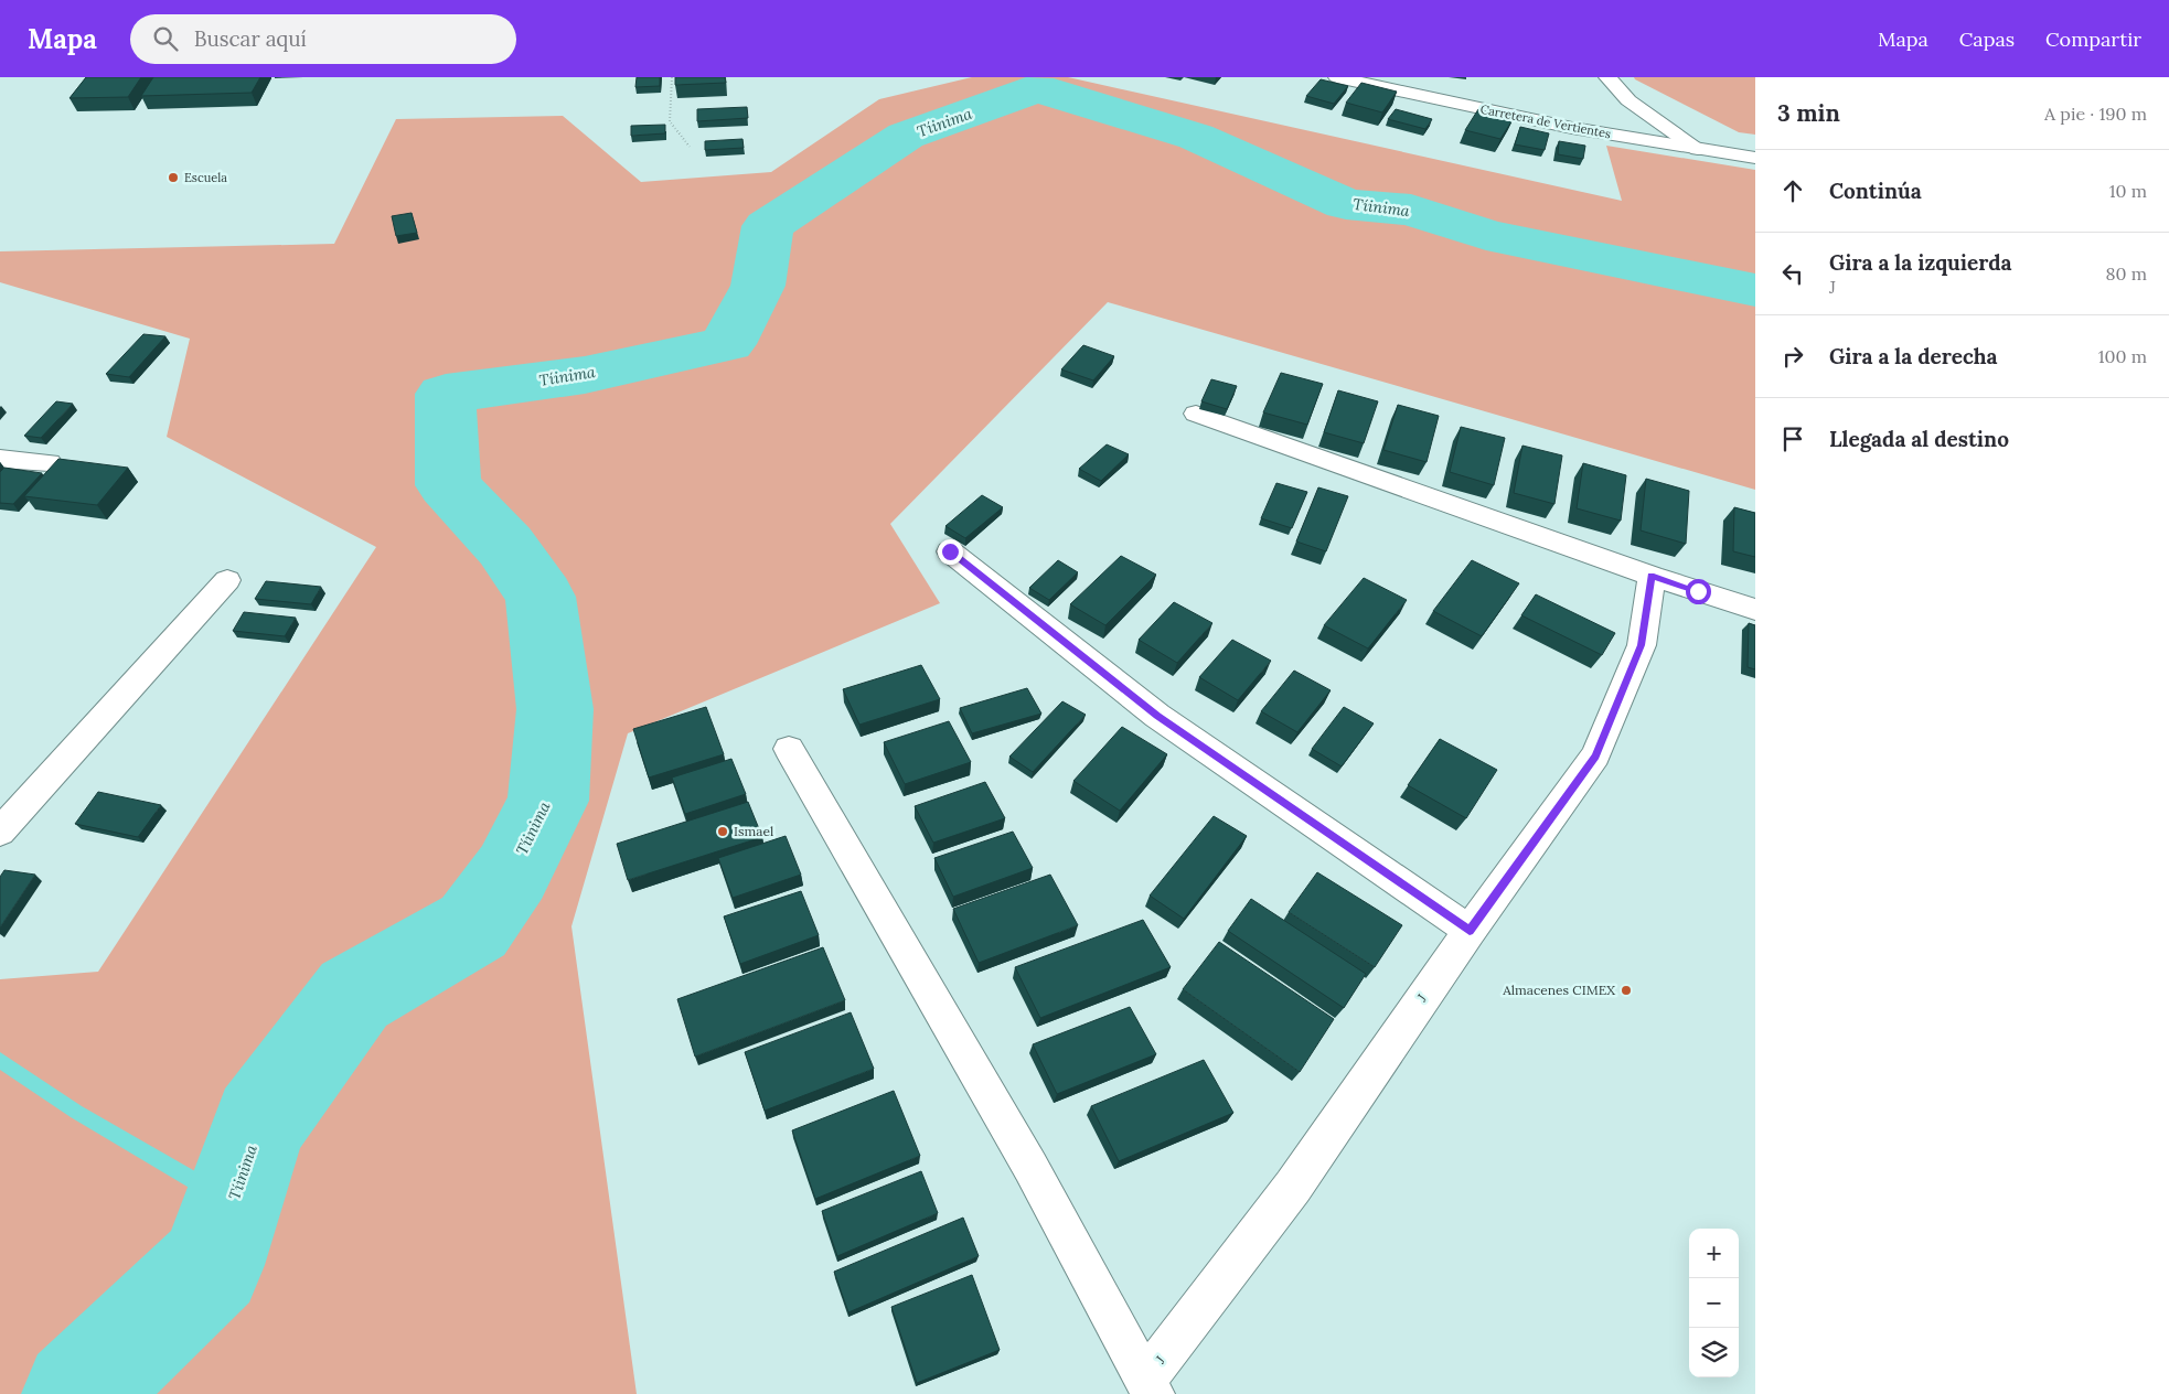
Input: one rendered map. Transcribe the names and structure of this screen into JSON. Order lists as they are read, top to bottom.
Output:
{
  "streets": {
    "street": ["Carretera de Vertientes", "J"]
  },
  "water": ["Tíinima"],
  "places": ["Escuela", "Ismael", "Almacenes CIMEX"],
  "page": {
    "header": "Mapa",
    "search": "Buscar aquí",
    "nav": ["Mapa", "Capas", "Compartir"],
    "heading": ["3 min", "A pie · 190 m"],
    "list": [
      ["Continúa", "10 m"],
      ["Gira a la izquierda", "J", "80 m"],
      ["Gira a la derecha", "100 m"],
      "Llegada al destino"
    ],
    "map_buttons": ["+", "−"]
  }
}
